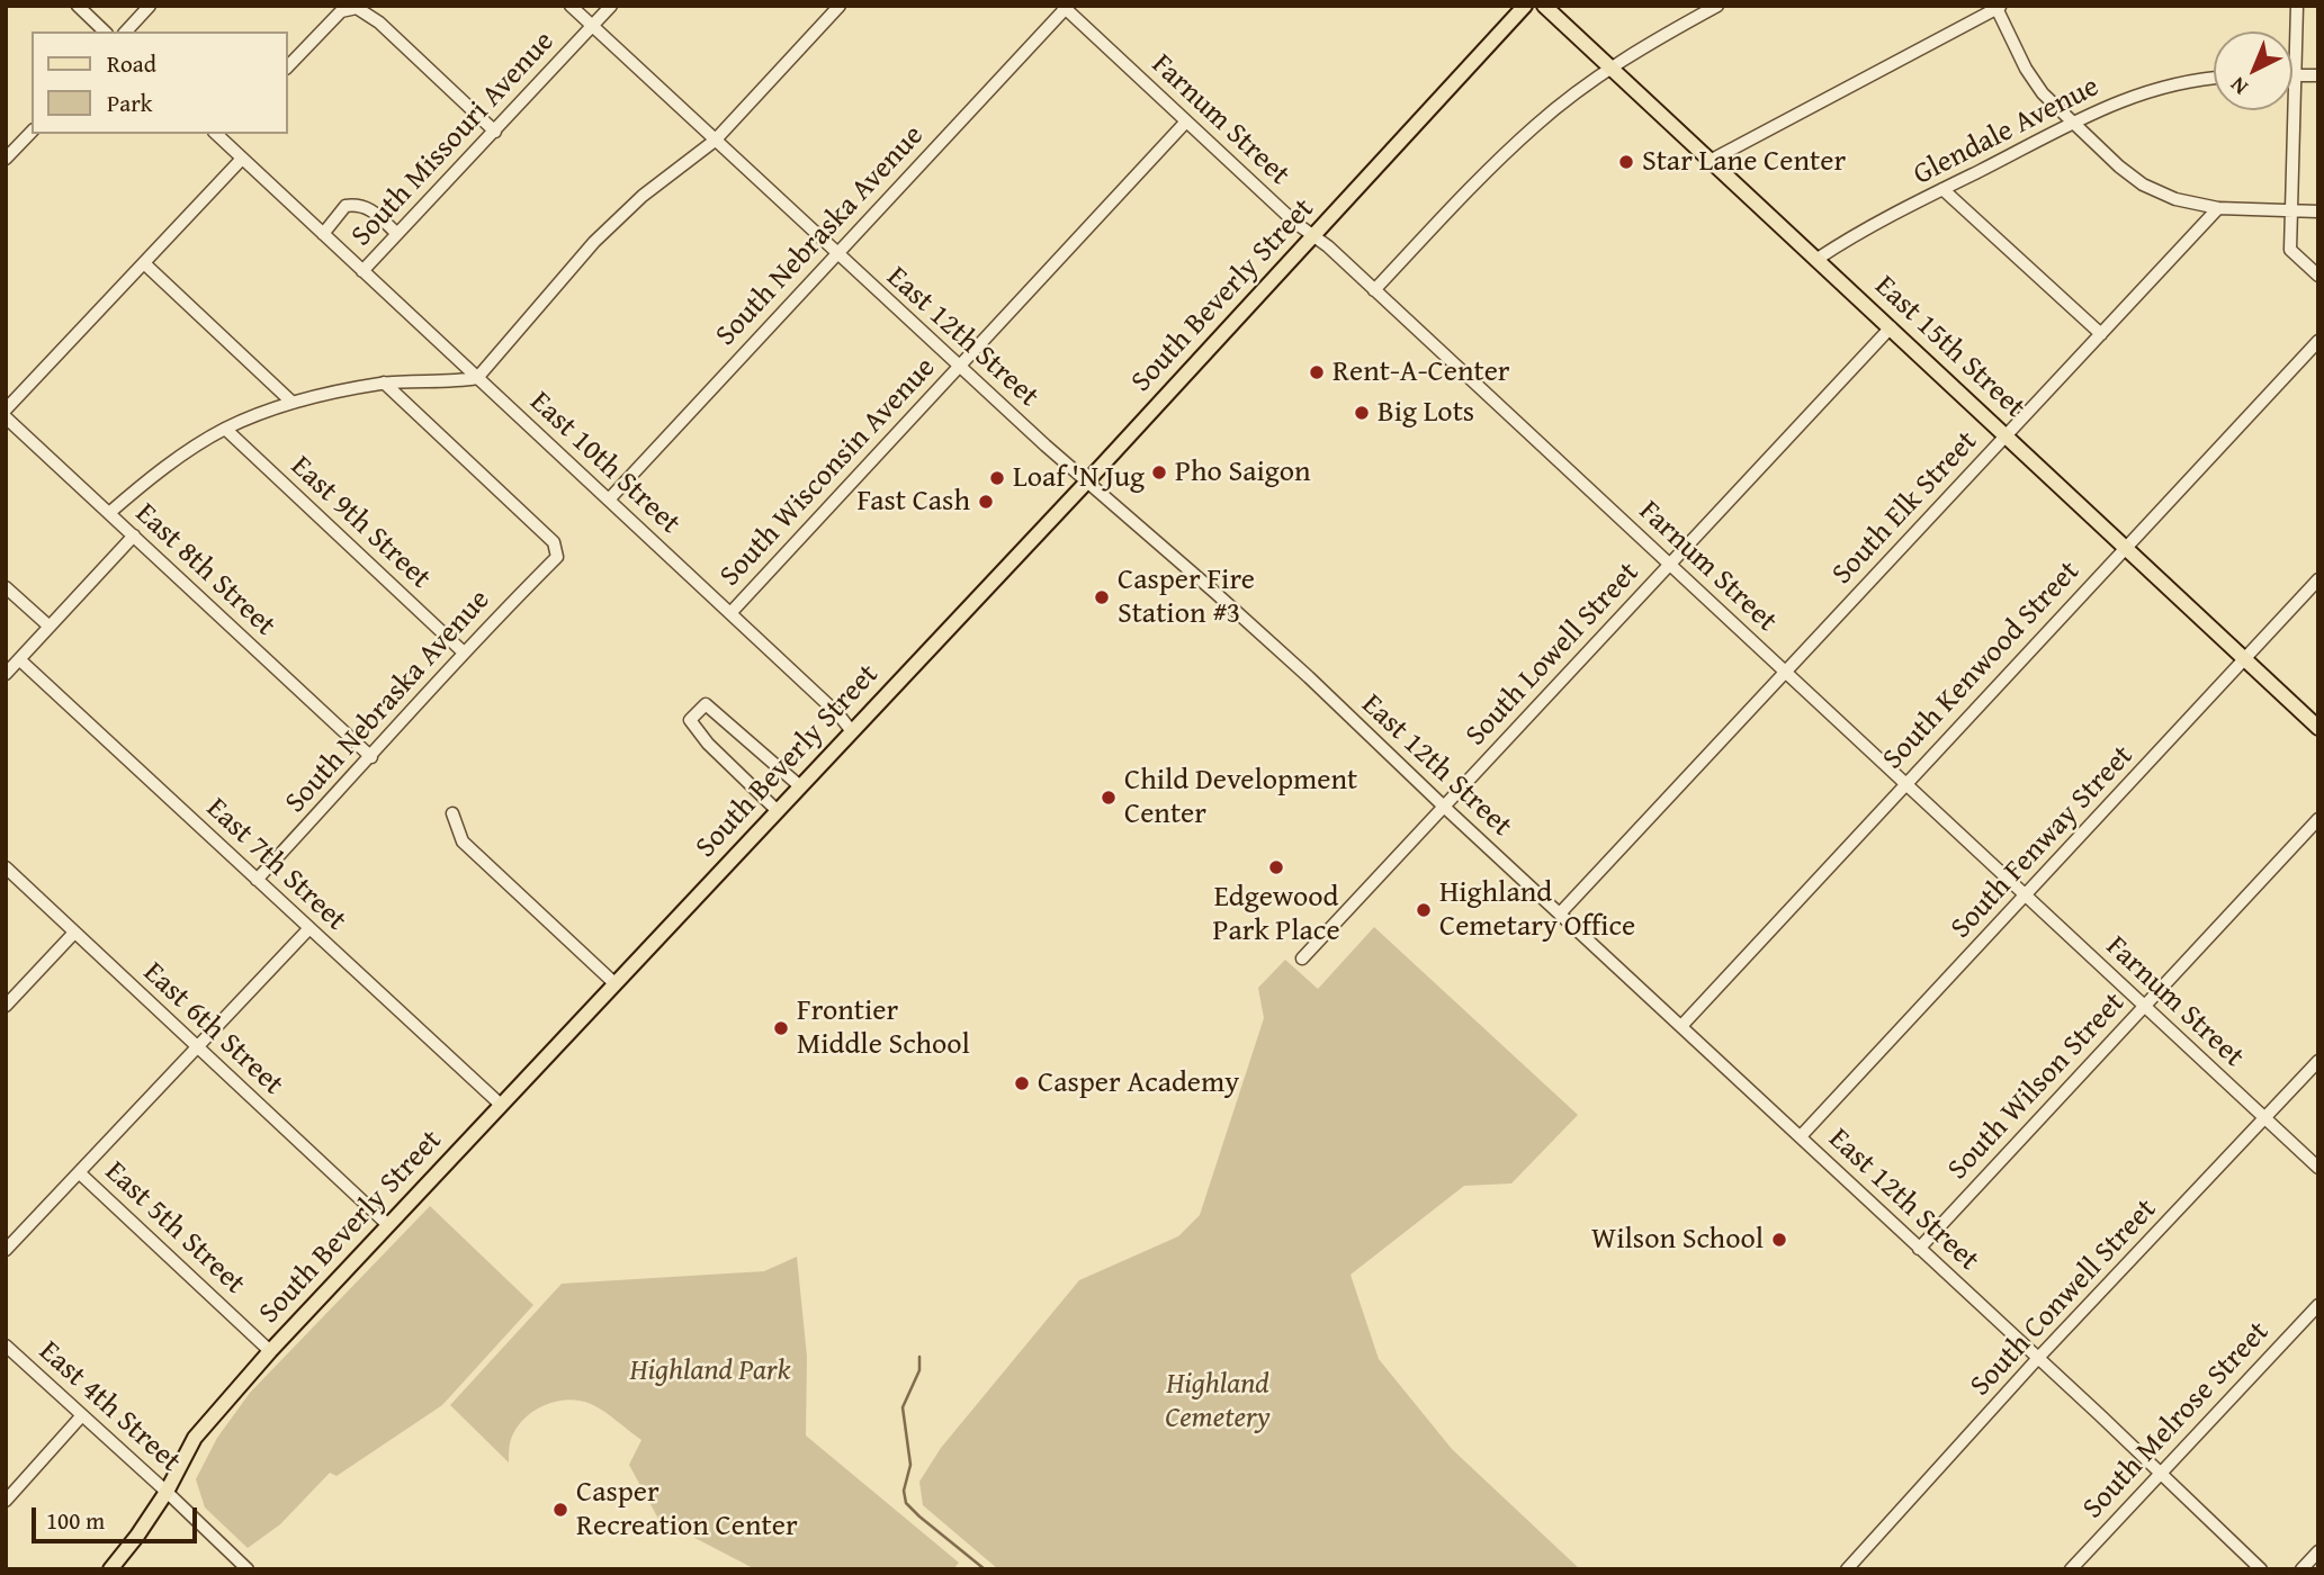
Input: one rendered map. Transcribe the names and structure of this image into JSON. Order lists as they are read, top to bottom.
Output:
{
  "streets": {
    "main road": ["South Beverly Street", "East 15th Street"],
    "street": [
      "Farnum Street",
      "Glendale Avenue",
      "South Missouri Avenue",
      "South Nebraska Avenue",
      "East 12th Street",
      "East 10th Street",
      "South Wisconsin Avenue",
      "South Elk Street",
      "East 9th Street",
      "East 8th Street",
      "South Lowell Street",
      "South Kenwood Street",
      "South Fenway Street",
      "East 7th Street",
      "East 6th Street",
      "South Wilson Street",
      "East 5th Street",
      "South Conwell Street",
      "East 4th Street",
      "South Melrose Street"
    ]
  },
  "crossings": [
    ["Farnum Street", "South Nebraska Avenue"],
    ["Farnum Street", "South Beverly Street"],
    ["Farnum Street", "South Wisconsin Avenue"],
    ["Farnum Street", "South Elk Street"],
    ["Farnum Street", "South Lowell Street"],
    ["Farnum Street", "South Kenwood Street"],
    ["Farnum Street", "South Fenway Street"],
    ["Farnum Street", "South Wilson Street"],
    ["Farnum Street", "South Conwell Street"],
    ["Glendale Avenue", "East 15th Street"],
    ["South Missouri Avenue", "East 12th Street"],
    ["South Missouri Avenue", "East 10th Street"],
    ["South Nebraska Avenue", "East 12th Street"],
    ["South Nebraska Avenue", "East 10th Street"],
    ["South Nebraska Avenue", "East 9th Street"],
    ["South Nebraska Avenue", "East 8th Street"],
    ["South Nebraska Avenue", "East 7th Street"],
    ["South Beverly Street", "East 12th Street"],
    ["South Beverly Street", "East 10th Street"],
    ["South Beverly Street", "East 7th Street"],
    ["South Beverly Street", "East 6th Street"],
    ["South Beverly Street", "East 5th Street"],
    ["South Beverly Street", "East 4th Street"],
    ["East 12th Street", "South Wisconsin Avenue"],
    ["East 12th Street", "South Elk Street"],
    ["East 12th Street", "South Lowell Street"],
    ["East 12th Street", "South Kenwood Street"],
    ["East 12th Street", "South Fenway Street"],
    ["East 12th Street", "South Wilson Street"],
    ["East 12th Street", "South Conwell Street"],
    ["East 12th Street", "South Melrose Street"],
    ["East 15th Street", "South Elk Street"],
    ["East 15th Street", "South Lowell Street"],
    ["East 15th Street", "South Kenwood Street"],
    ["East 15th Street", "South Fenway Street"],
    ["East 10th Street", "South Wisconsin Avenue"]
  ],
  "parks": ["Highland Park", "Highland Cemetery"],
  "places": [
    "Star Lane Center",
    "Rent-A-Center",
    "Big Lots",
    "Pho Saigon",
    "Loaf 'N Jug",
    "Fast Cash",
    "Casper Fire Station #3",
    "Child Development Center",
    "Edgewood Park Place",
    "Highland Cemetary Office",
    "Frontier Middle School",
    "Casper Academy",
    "Wilson School",
    "Casper Recreation Center"
  ],
  "legend": ["Road", "Park"],
  "scale_bar": "100 m",
  "north": "bottom left"
}
